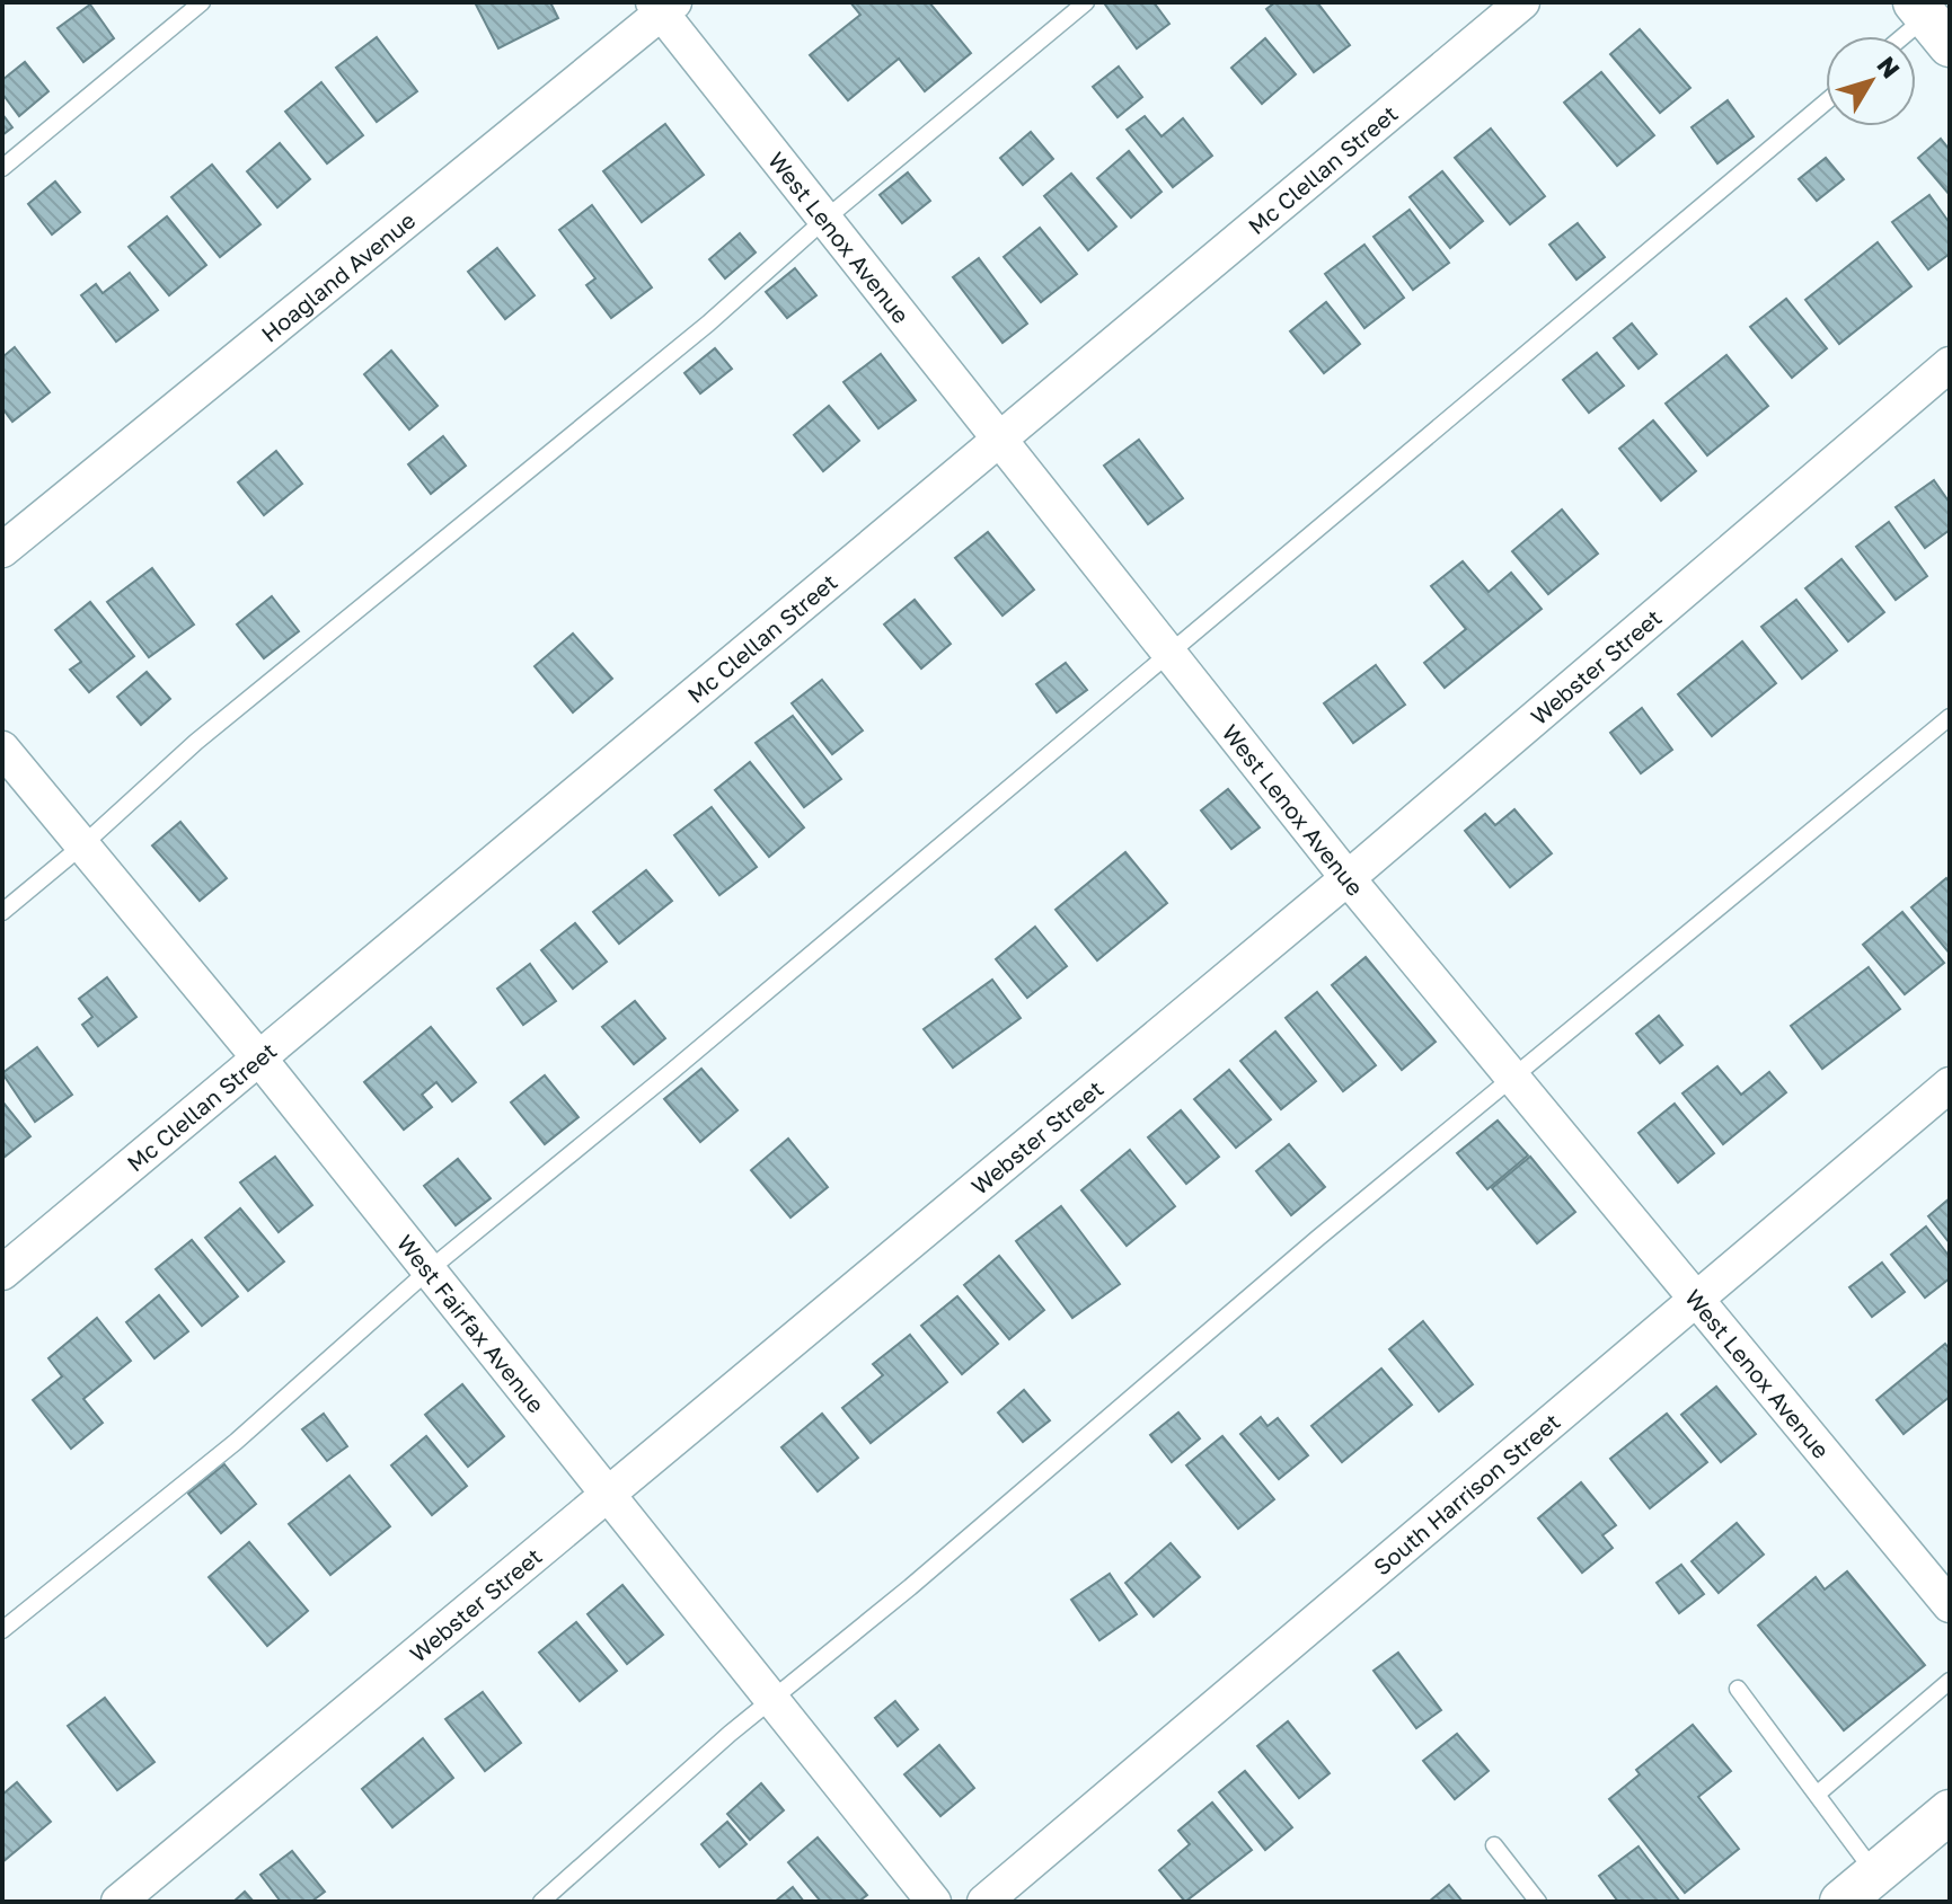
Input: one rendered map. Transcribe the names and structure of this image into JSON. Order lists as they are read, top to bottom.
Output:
{
  "streets": {
    "street": [
      "Mc Clellan Street",
      "West Lenox Avenue",
      "Hoagland Avenue",
      "Webster Street",
      "West Fairfax Avenue",
      "South Harrison Street"
    ]
  },
  "crossings": [
    ["Mc Clellan Street", "West Lenox Avenue"],
    ["Mc Clellan Street", "West Fairfax Avenue"],
    ["West Lenox Avenue", "Hoagland Avenue"],
    ["West Lenox Avenue", "Webster Street"],
    ["West Lenox Avenue", "South Harrison Street"],
    ["Webster Street", "West Fairfax Avenue"]
  ],
  "north": "top right"
}
